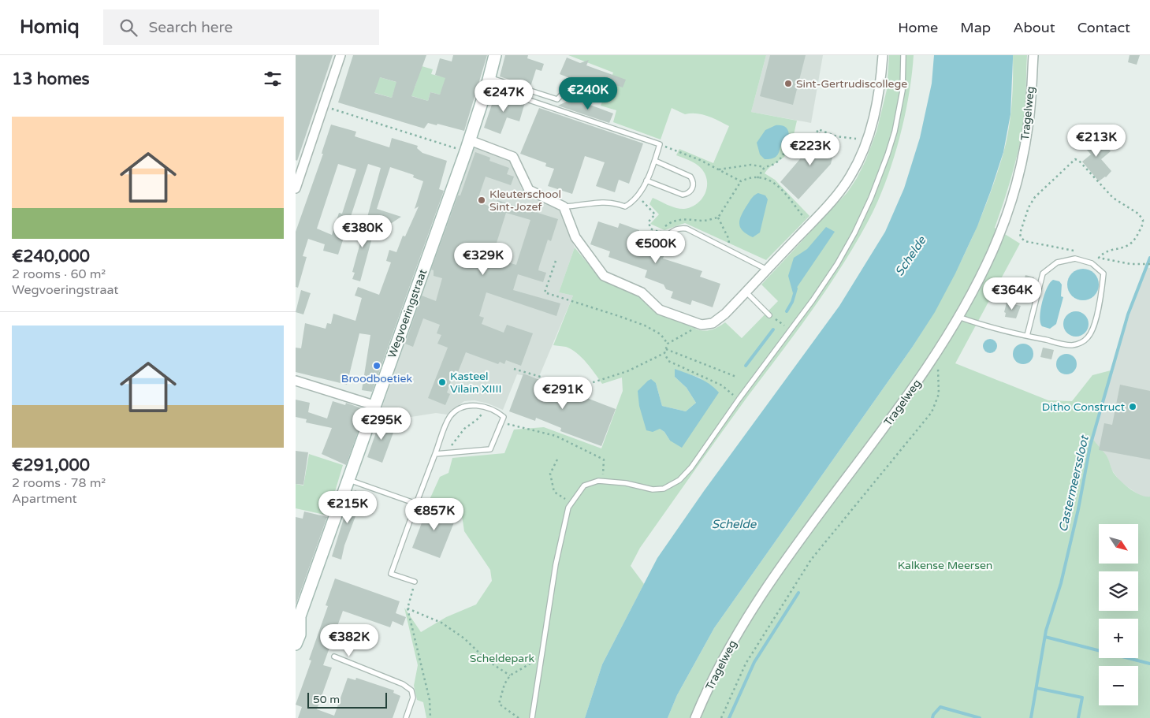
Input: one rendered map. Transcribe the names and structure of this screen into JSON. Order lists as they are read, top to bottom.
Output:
{
  "streets": {
    "street": ["Tragelweg", "Wegvoeringstraat"]
  },
  "water": ["Schelde", "Castermeerssloot"],
  "parks": ["Kalkense Meersen", "Scheldepark"],
  "places": [
    "Sint-Gertrudiscollege",
    "Kleuterschool Sint-Jozef",
    "Broodboetiek",
    "Kasteel Vilain XIIII",
    "Ditho Construct"
  ],
  "scale_bar": "50 m",
  "north": "bottom right",
  "page": {
    "header": "Homiq",
    "search": "Search here",
    "nav": [
      "Home",
      "Map",
      "About",
      "Contact"
    ],
    "heading": "13 homes",
    "price": [
      "€240K",
      "€247K",
      "€213K",
      "€223K",
      "€380K",
      "€500K",
      "€329K",
      "€364K",
      "€291K",
      "€295K",
      "€215K",
      "€857K",
      "€382K"
    ],
    "list": [
      {
        "name": "€240,000",
        "note": "2 rooms · 60 m² · Wegvoeringstraat"
      },
      {
        "name": "€291,000",
        "note": "2 rooms · 78 m² · Apartment"
      }
    ],
    "map_buttons": ["+", "−"],
    "scale": "50 m"
  }
}
